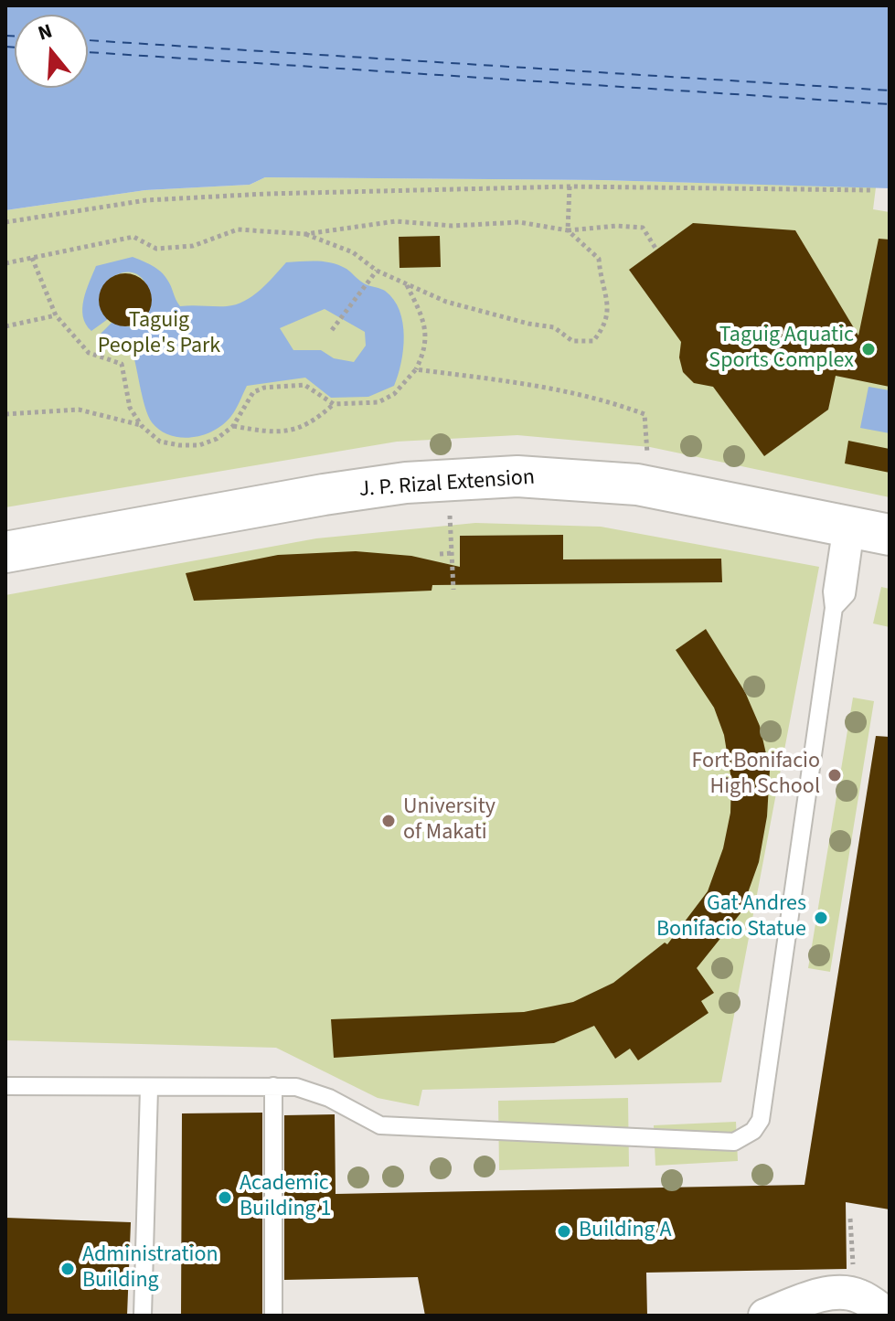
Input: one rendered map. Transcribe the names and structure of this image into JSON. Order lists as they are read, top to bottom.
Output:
{
  "streets": {
    "main road": ["J. P. Rizal Extension"]
  },
  "parks": ["Taguig People's Park"],
  "places": [
    "Taguig Aquatic Sports Complex",
    "Fort Bonifacio High School",
    "University of Makati",
    "Gat Andres Bonifacio Statue",
    "Academic Building 1",
    "Building A",
    "Administration Building"
  ],
  "north": "top"
}
